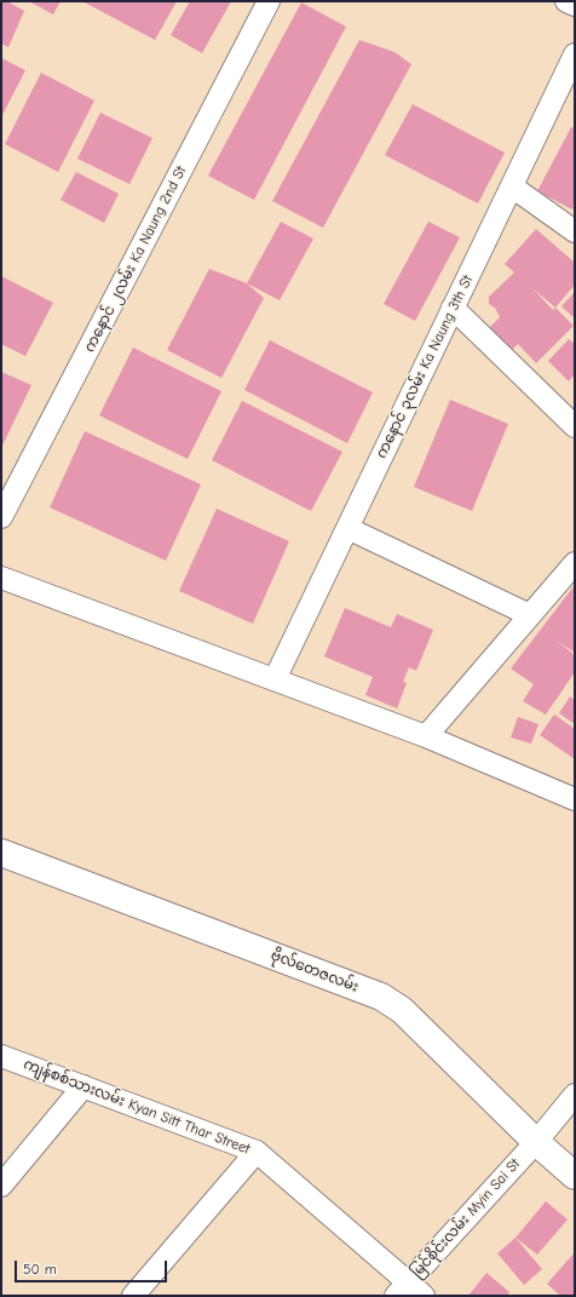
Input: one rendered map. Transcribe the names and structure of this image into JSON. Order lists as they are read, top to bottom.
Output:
{
  "streets": {
    "main road": ["ဗိုလ်တေဇလမ်း"],
    "street": [
      "ကနောင် ၂လမ်း Ka Naung 2nd St",
      "ကနောင် ၃လမ်း Ka Naung 3th St",
      "ကျန်စစ်သားလမ်း Kyan Sitt Thar Street",
      "မြင်စိုင်းလမ်း Myin Sai St"
    ]
  },
  "crossings": [
    ["ဗိုလ်တေဇလမ်း", "မြင်စိုင်းလမ်း Myin Sai St"],
    ["ကျန်စစ်သားလမ်း Kyan Sitt Thar Street", "မြင်စိုင်းလမ်း Myin Sai St"]
  ],
  "scale_bar": "50 m"
}
